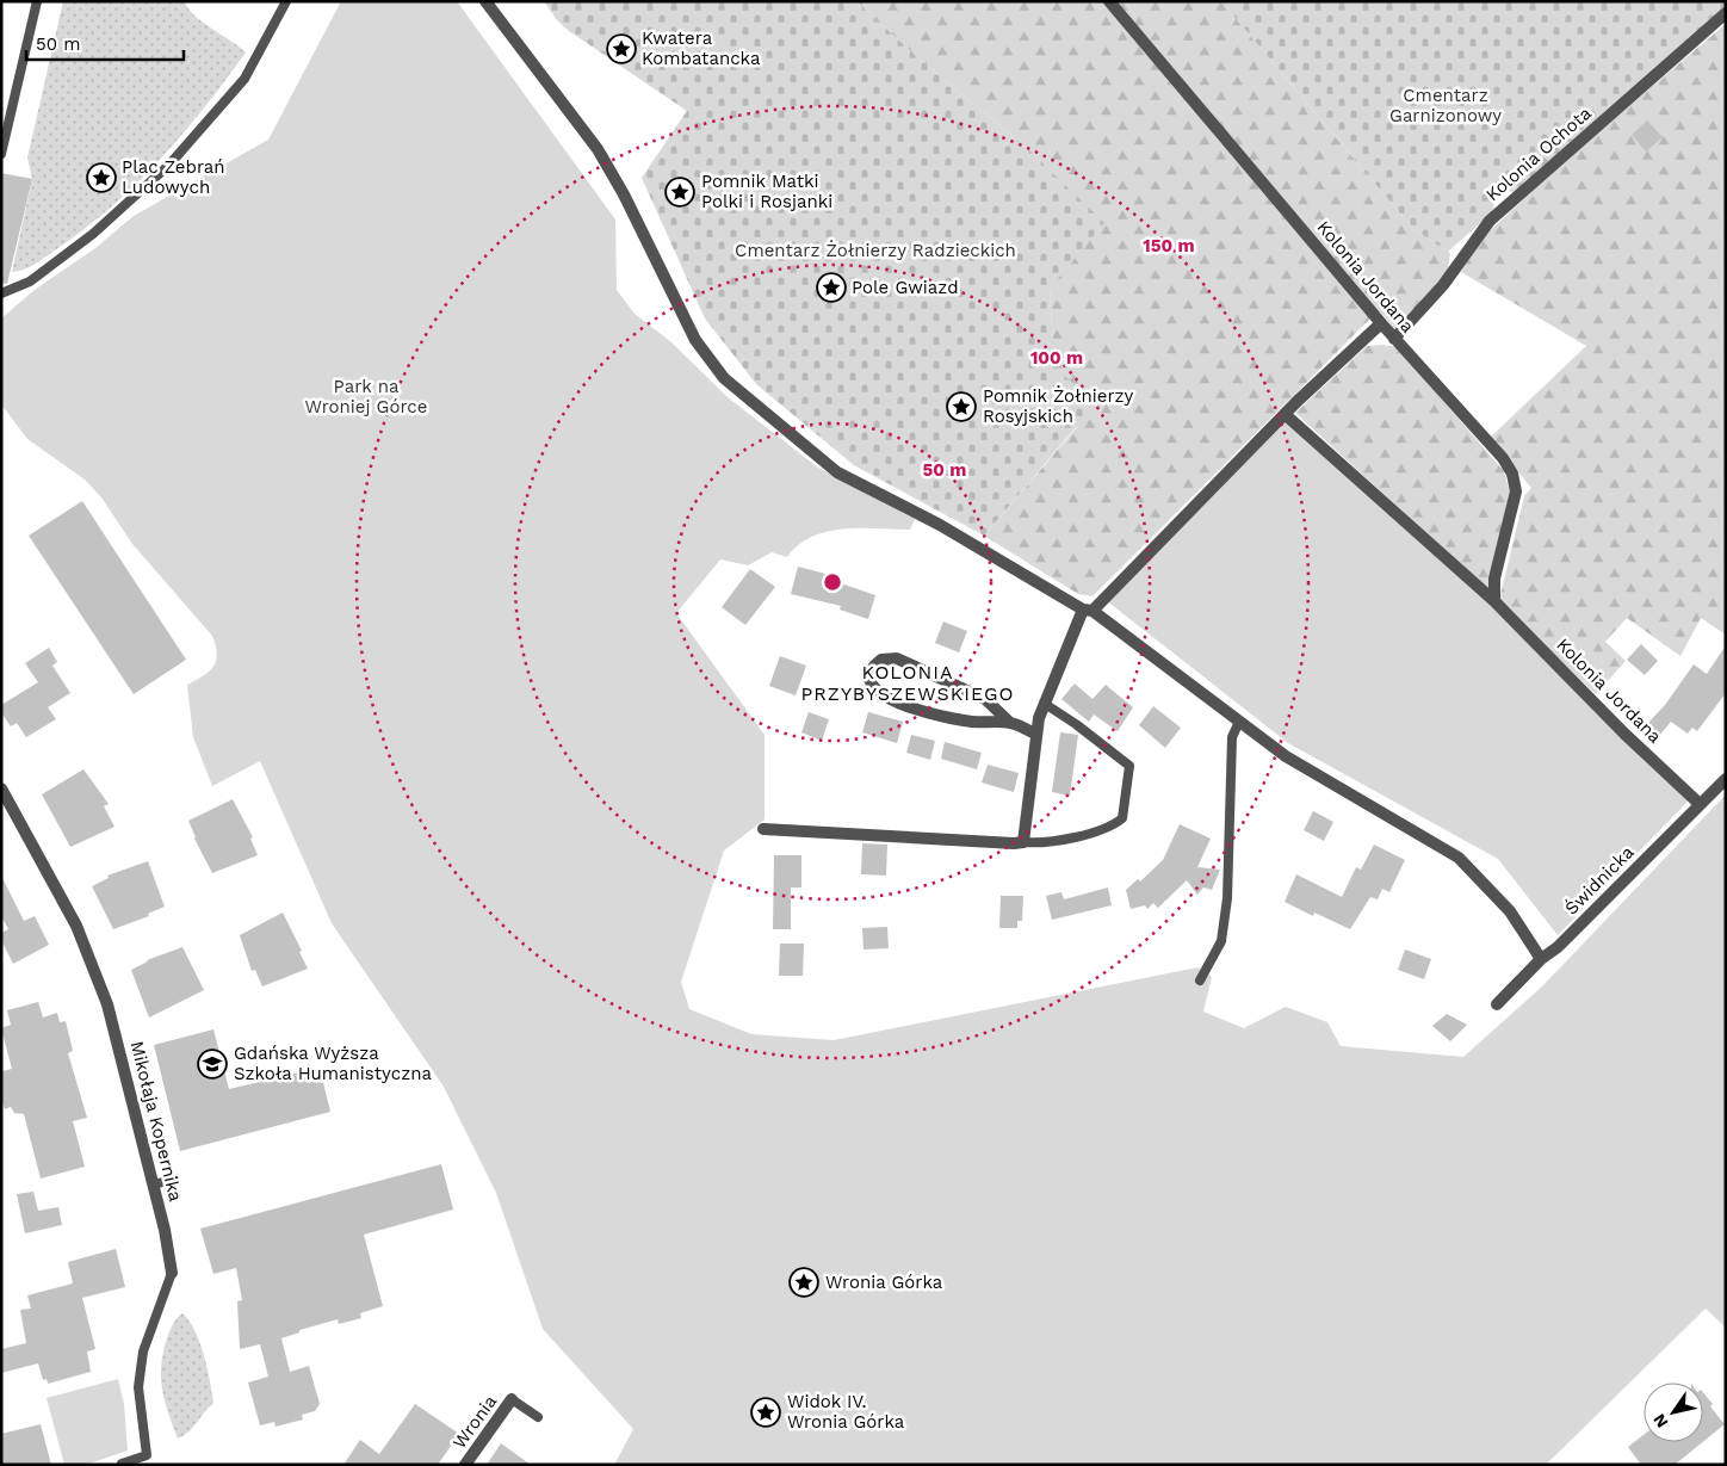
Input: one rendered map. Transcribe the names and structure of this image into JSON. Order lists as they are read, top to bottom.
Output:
{
  "streets": {
    "street": [
      "Kolonia Ochota",
      "Kolonia Jordana",
      "Świdnicka",
      "Mikołaja Kopernika",
      "Wronia"
    ]
  },
  "crossings": [
    ["Kolonia Ochota", "Kolonia Jordana"],
    ["Kolonia Jordana", "Świdnicka"]
  ],
  "districts": ["KOLONIA PRZYBYSZEWSKIEGO"],
  "parks": ["Cmentarz Garnizonowy", "Cmentarz Żołnierzy Radzieckich", "Park na Wroniej Górce"],
  "places": {
    "place": [
      "Kwatera Kombatancka",
      "Plac Zebrań Ludowych",
      "Pomnik Matki Polki i Rosjanki",
      "Pole Gwiazd",
      "Pomnik Żołnierzy Rosyjskich",
      "Wronia Górka",
      "Widok IV. Wronia Górka"
    ],
    "school or university": ["Gdańska Wyższa Szkoła Humanistyczna"]
  },
  "scale_bar": "50 m",
  "north": "bottom left",
  "rings": ["150 m", "100 m", "50 m"]
}
